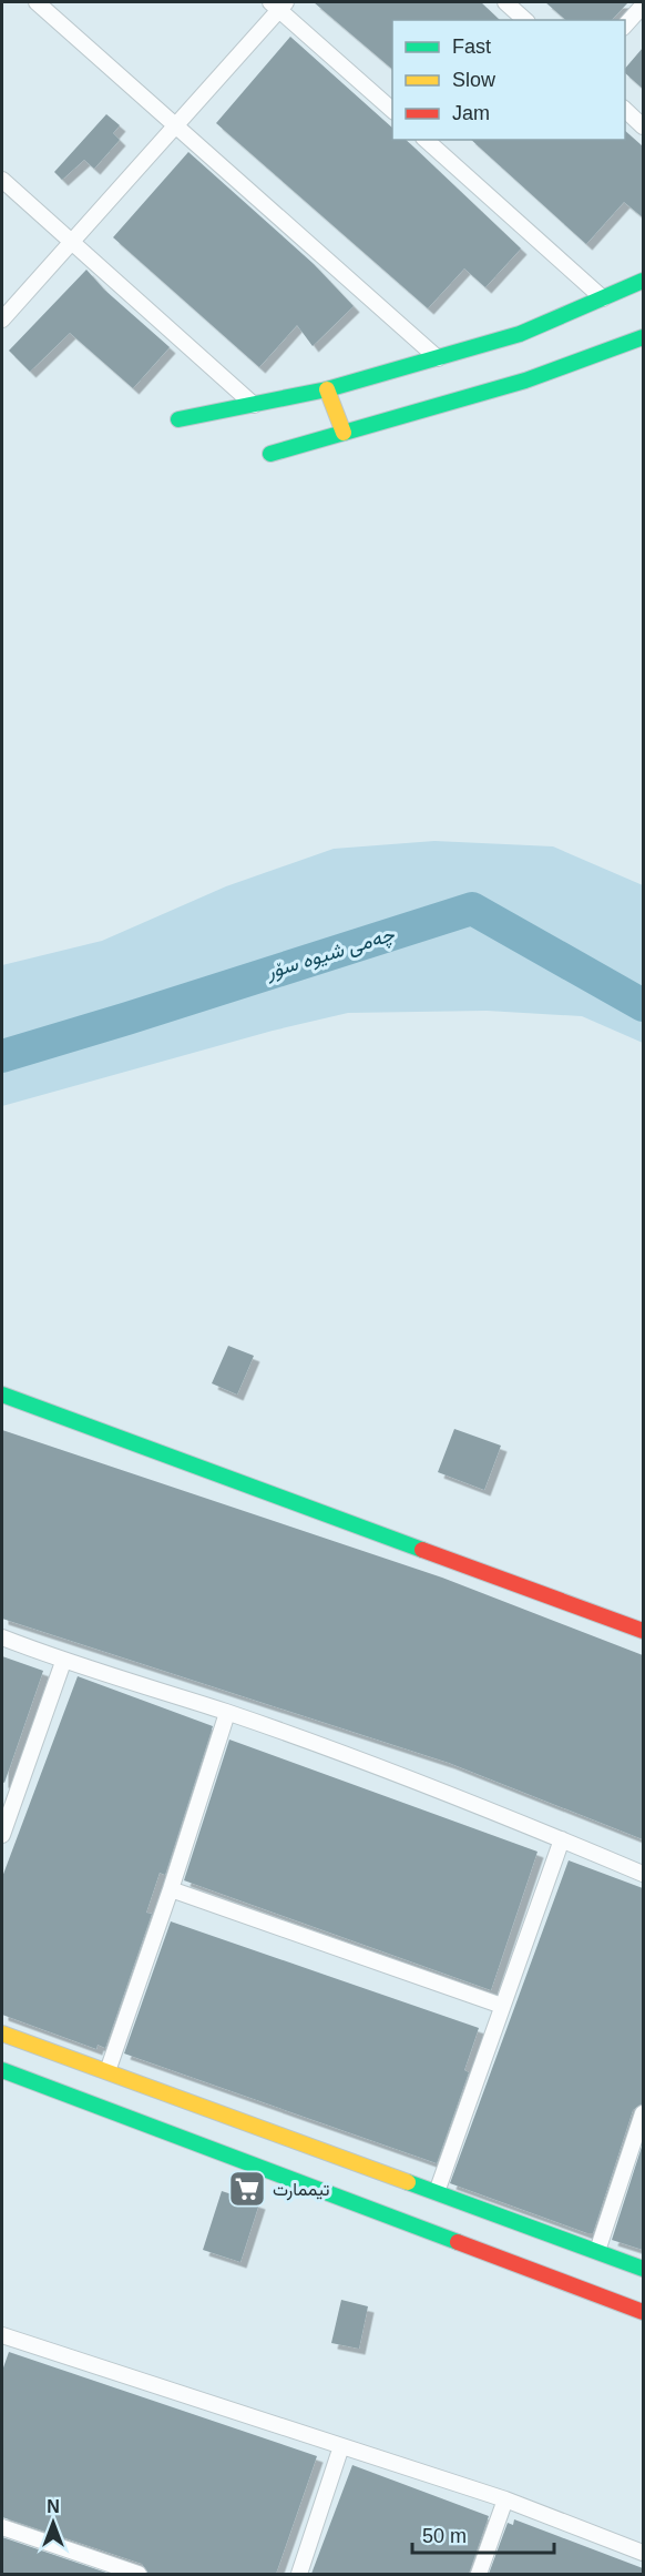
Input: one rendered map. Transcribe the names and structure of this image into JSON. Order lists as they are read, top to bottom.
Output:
{
  "water": ["چەمی شیوە سۆر"],
  "places": {
    "supermarket": ["تیممارت"]
  },
  "legend": ["Fast", "Slow", "Jam"],
  "scale_bar": "50 m",
  "north": "top"
}
